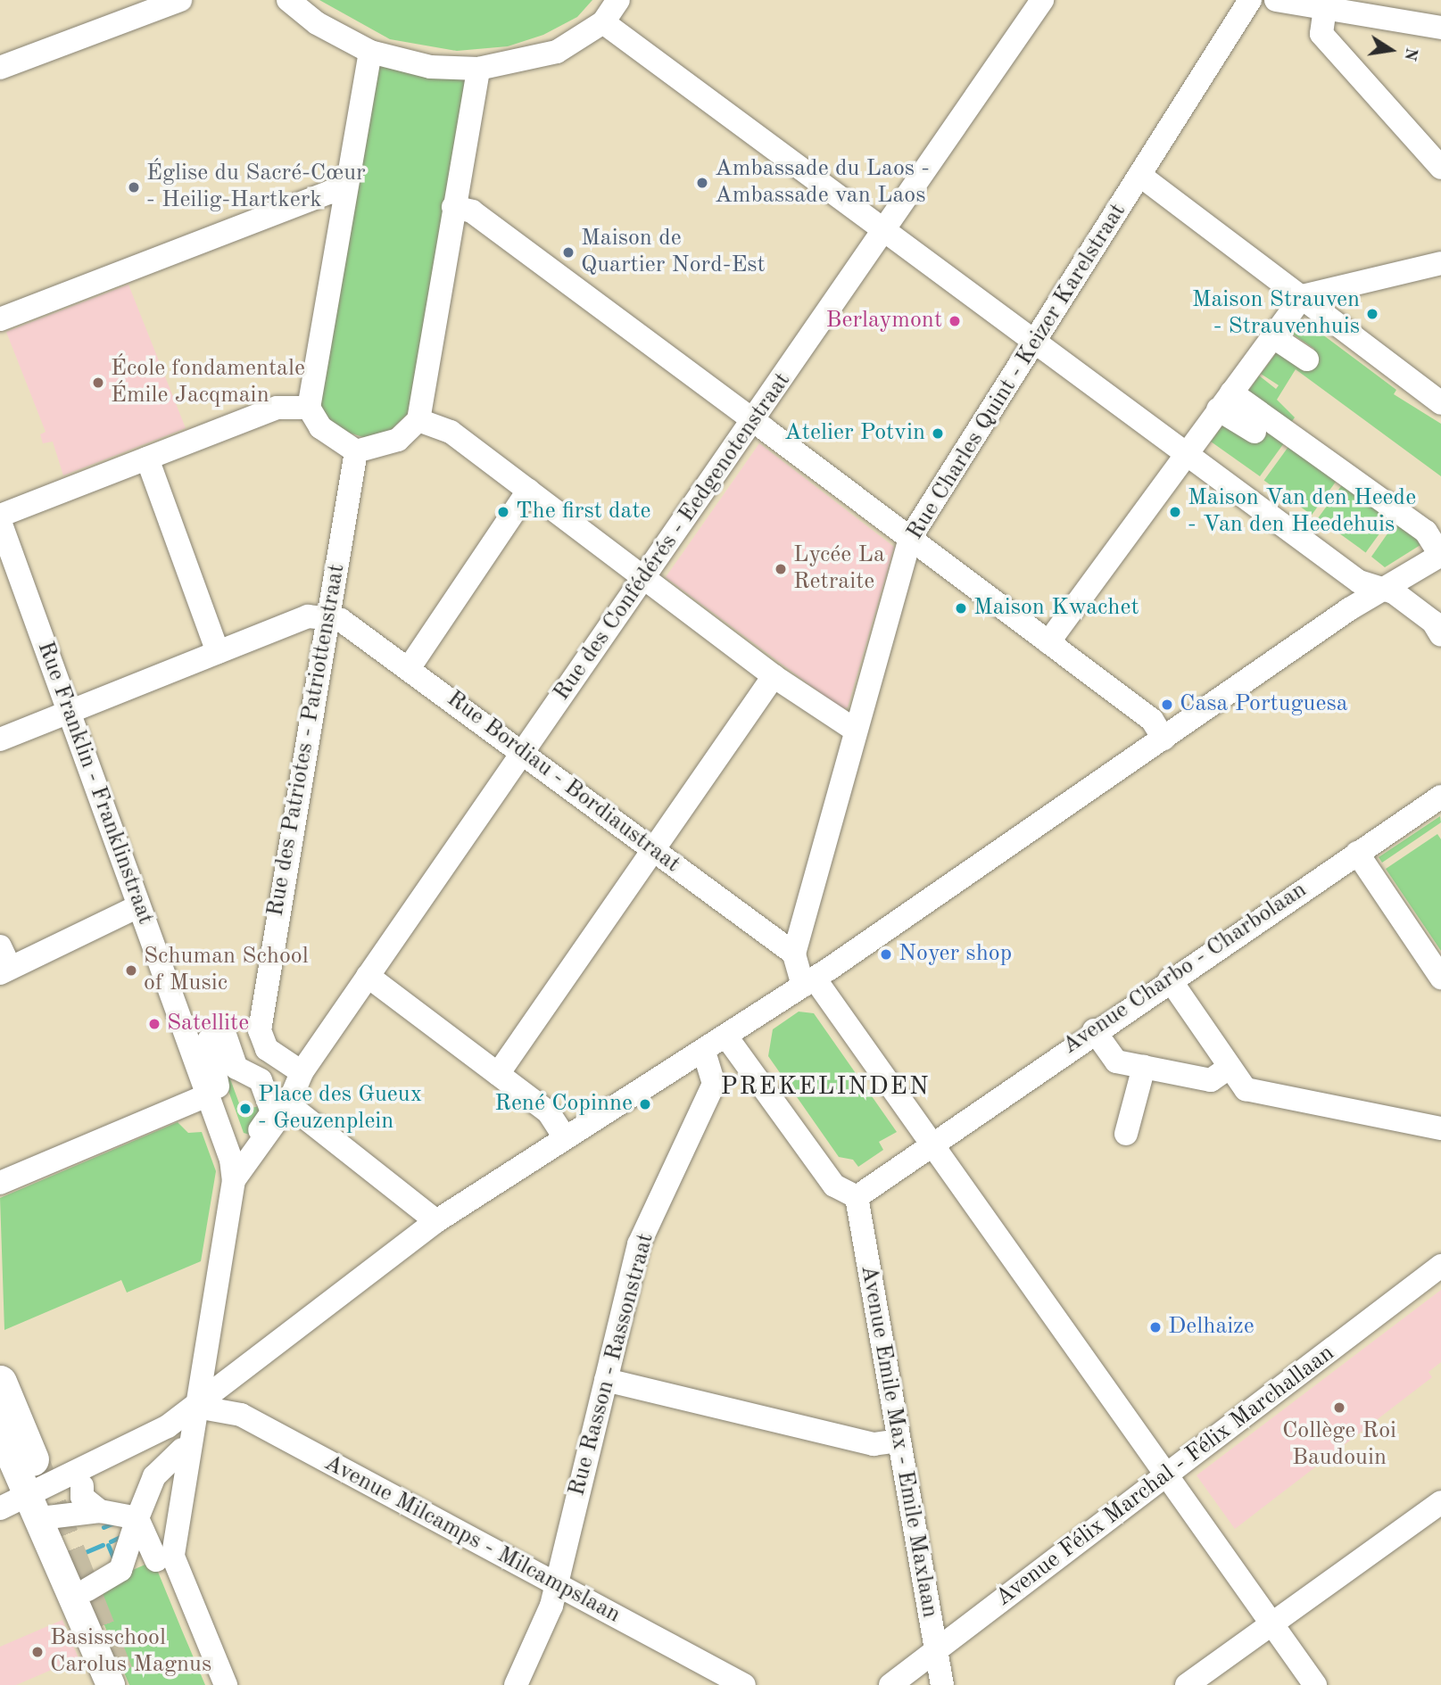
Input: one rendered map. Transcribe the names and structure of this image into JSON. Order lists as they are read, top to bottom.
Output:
{
  "streets": {
    "street": [
      "Rue Charles Quint - Keizer Karelstraat",
      "Rue des Confédérés - Eedgenotenstraat",
      "Rue des Patriotes - Patriottenstraat",
      "Rue Bordiau - Bordiaustraat",
      "Rue Franklin - Franklinstraat",
      "Avenue Charbo - Charbolaan",
      "Rue Rasson - Rassonstraat",
      "Avenue Emile Max - Emile Maxlaan",
      "Avenue Félix Marchal - Félix Marchallaan",
      "Avenue Milcamps - Milcampslaan"
    ]
  },
  "crossings": [
    ["Rue Charles Quint - Keizer Karelstraat", "Rue Bordiau - Bordiaustraat"],
    ["Rue des Confédérés - Eedgenotenstraat", "Rue Bordiau - Bordiaustraat"],
    ["Rue des Patriotes - Patriottenstraat", "Rue Bordiau - Bordiaustraat"],
    ["Rue des Patriotes - Patriottenstraat", "Rue Franklin - Franklinstraat"],
    ["Avenue Charbo - Charbolaan", "Avenue Emile Max - Emile Maxlaan"],
    ["Rue Rasson - Rassonstraat", "Avenue Milcamps - Milcampslaan"],
    ["Avenue Emile Max - Emile Maxlaan", "Avenue Félix Marchal - Félix Marchallaan"]
  ],
  "districts": ["PREKELINDEN"],
  "places": [
    "Ambassade du Laos - Ambassade van Laos",
    "Église du Sacré-Cœur - Heilig-Hartkerk",
    "Maison de Quartier Nord-Est",
    "Maison Strauven - Strauvenhuis",
    "Berlaymont",
    "École fondamentale Émile Jacqmain",
    "Atelier Potvin",
    "The first date",
    "Maison Van den Heede - Van den Heedehuis",
    "Lycée La Retraite",
    "Maison Kwachet",
    "Casa Portuguesa",
    "Noyer shop",
    "Schuman School of Music",
    "Satellite",
    "René Copinne",
    "Place des Gueux - Geuzenplein",
    "Delhaize",
    "Collège Roi Baudouin",
    "Basisschool Carolus Magnus"
  ],
  "north": "right"
}
